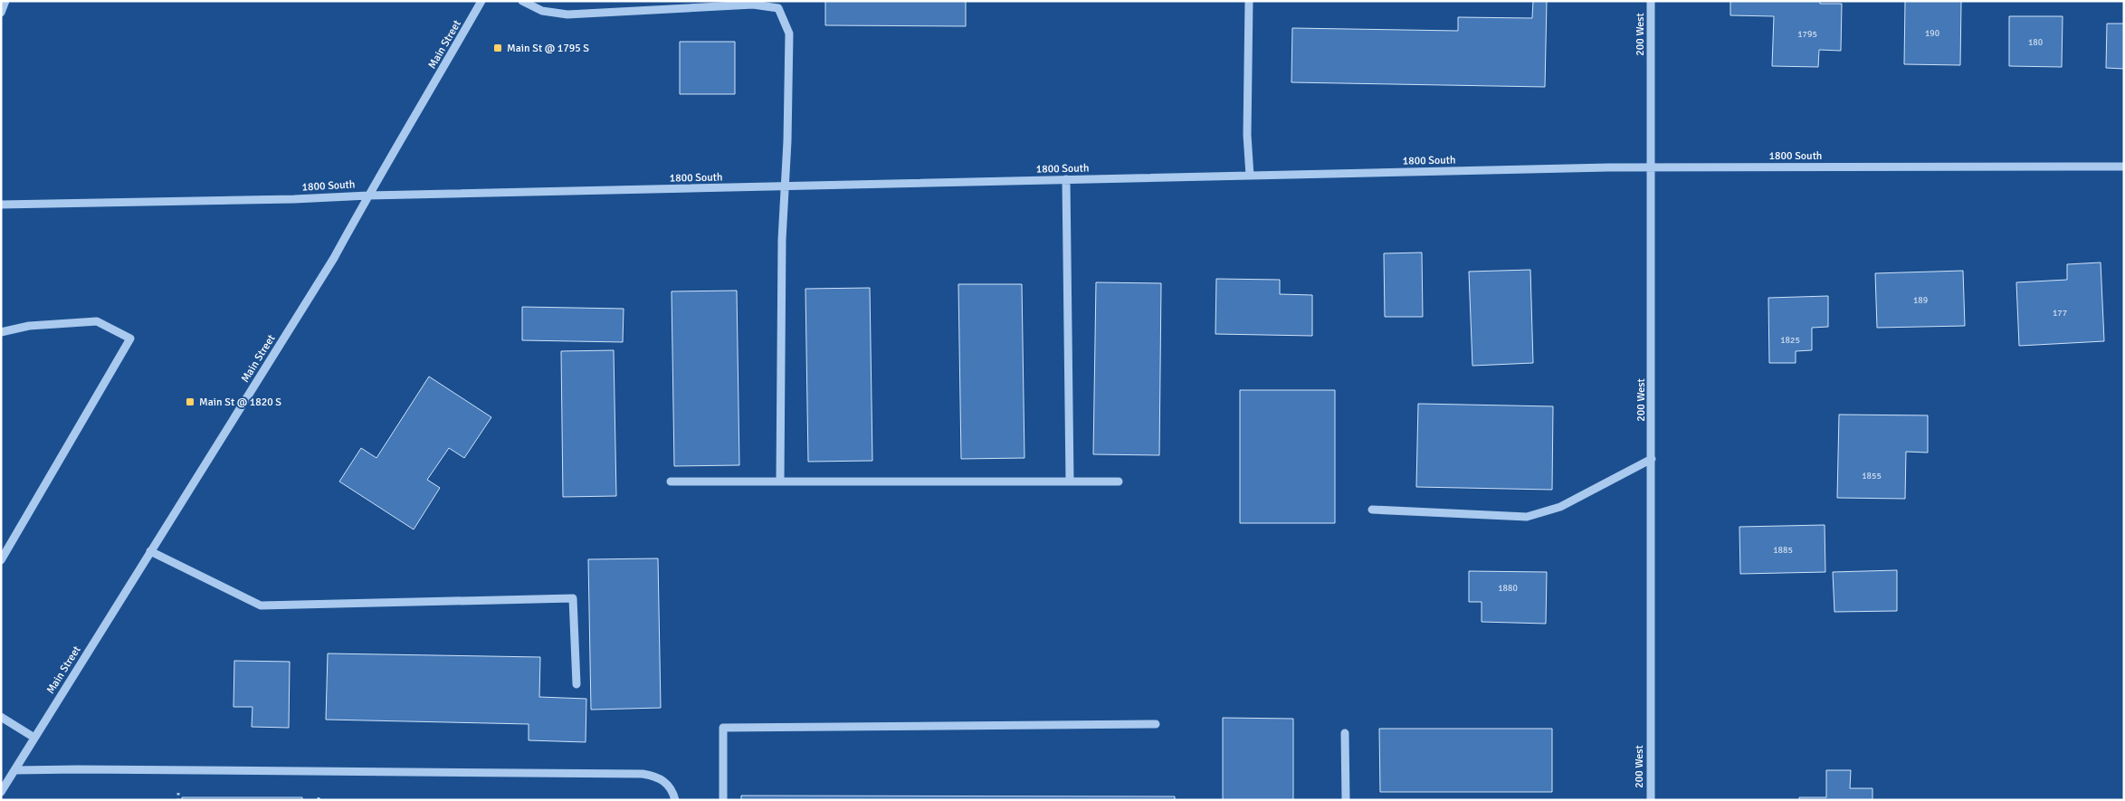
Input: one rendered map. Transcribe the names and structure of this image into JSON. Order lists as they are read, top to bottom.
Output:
{
  "streets": {
    "street": ["200 West", "Main Street", "1800 South"]
  },
  "crossings": [
    ["200 West", "1800 South"],
    ["Main Street", "1800 South"]
  ],
  "places": {
    "transit": ["Main St @ 1795 S", "Main St @ 1820 S"]
  },
  "house_numbers": [
    "190",
    "1795",
    "180",
    "189",
    "177",
    "1825",
    "1855",
    "1885",
    "1880"
  ]
}
